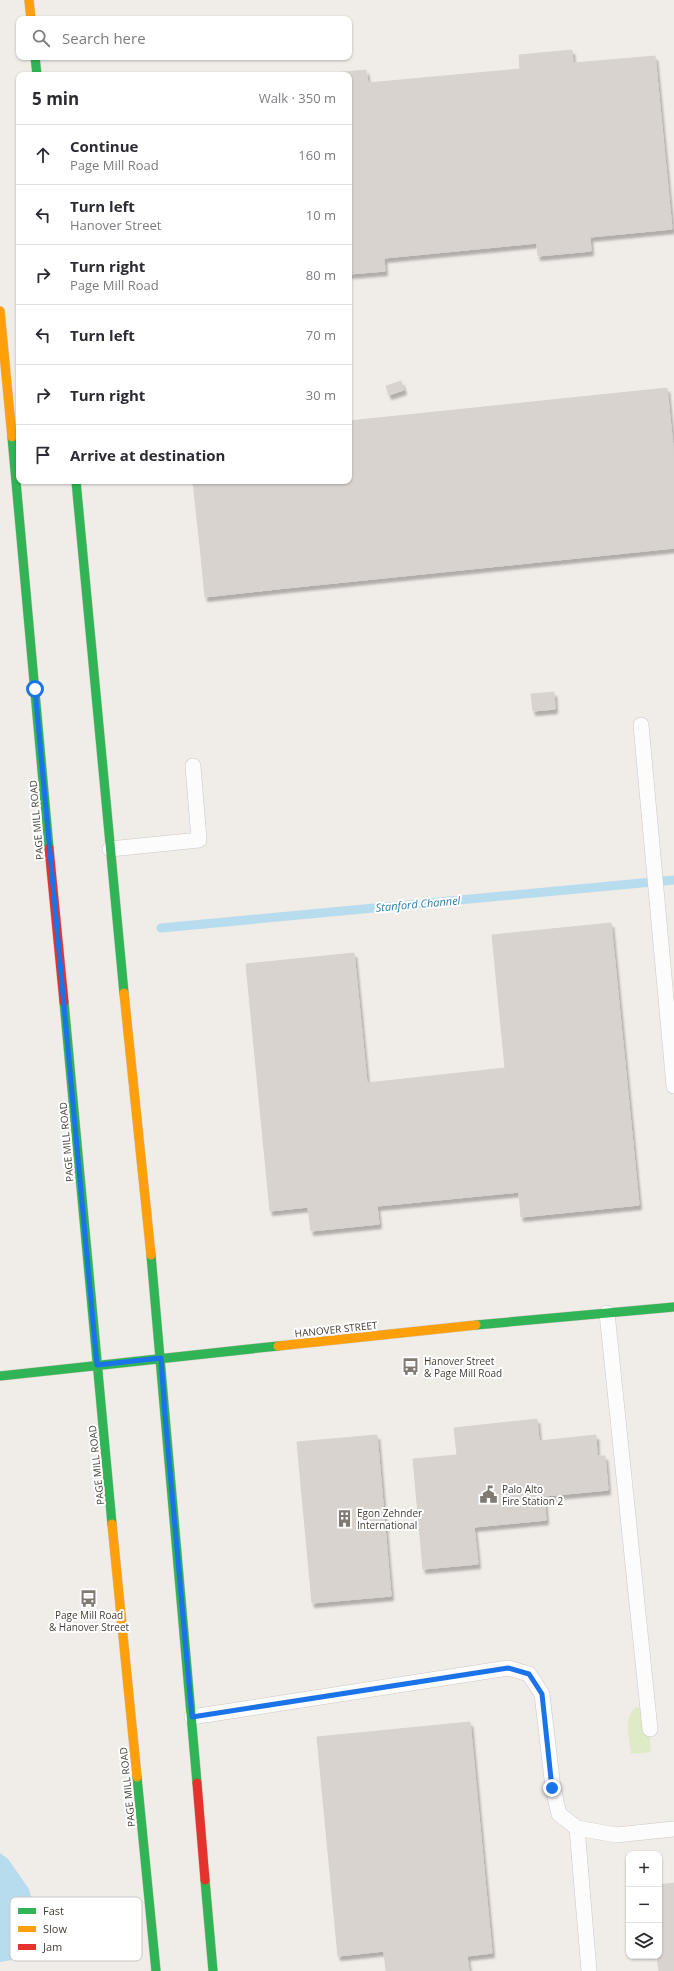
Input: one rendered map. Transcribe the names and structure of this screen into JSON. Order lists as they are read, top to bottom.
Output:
{
  "streets": {
    "main road": ["PAGE MILL ROAD", "HANOVER STREET"]
  },
  "crossings": [
    ["PAGE MILL ROAD", "HANOVER STREET"]
  ],
  "water": ["Stanford Channel"],
  "places": {
    "bus stop": ["Hanover Street & Page Mill Road", "Page Mill Road & Hanover Street"],
    "public building": ["Palo Alto Fire Station 2"],
    "building": ["Egon Zehnder International"]
  },
  "legend": ["Fast", "Slow", "Jam"],
  "page": {
    "search": "Search here",
    "heading": ["5 min", "Walk · 350 m"],
    "list": [
      ["Continue", "Page Mill Road", "160 m"],
      ["Turn left", "Hanover Street", "10 m"],
      ["Turn right", "Page Mill Road", "80 m"],
      ["Turn left", "70 m"],
      ["Turn right", "30 m"],
      "Arrive at destination"
    ],
    "map_buttons": ["+", "−"]
  }
}
